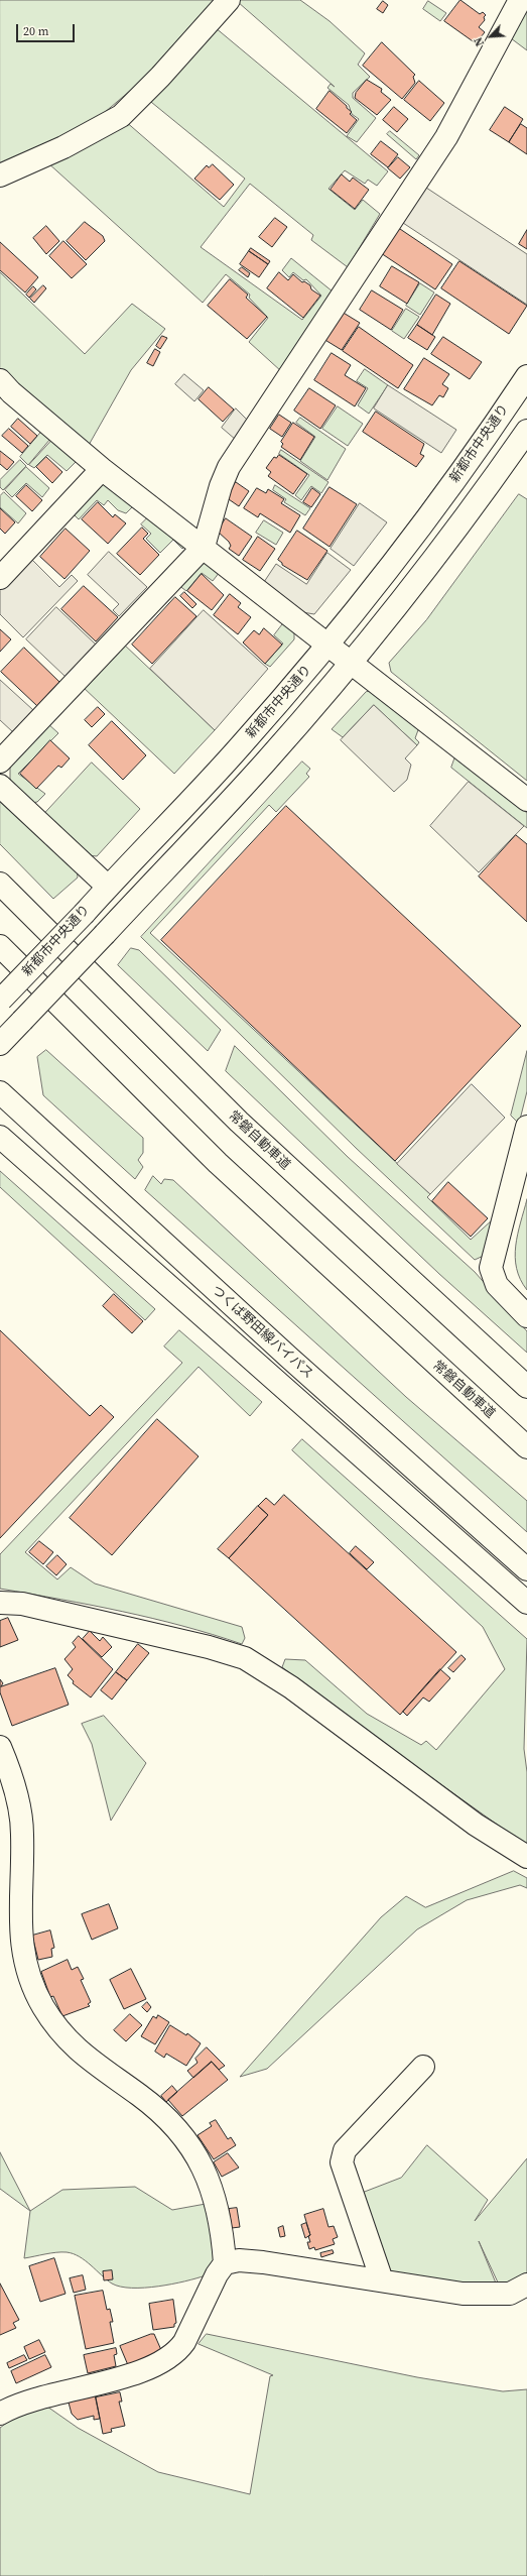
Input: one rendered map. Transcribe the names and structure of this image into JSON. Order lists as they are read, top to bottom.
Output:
{
  "streets": {
    "main road": ["新都市中央通り", "常磐自動車道", "つくば野田線バイパス"]
  },
  "scale_bar": "20 m",
  "north": "bottom left"
}
